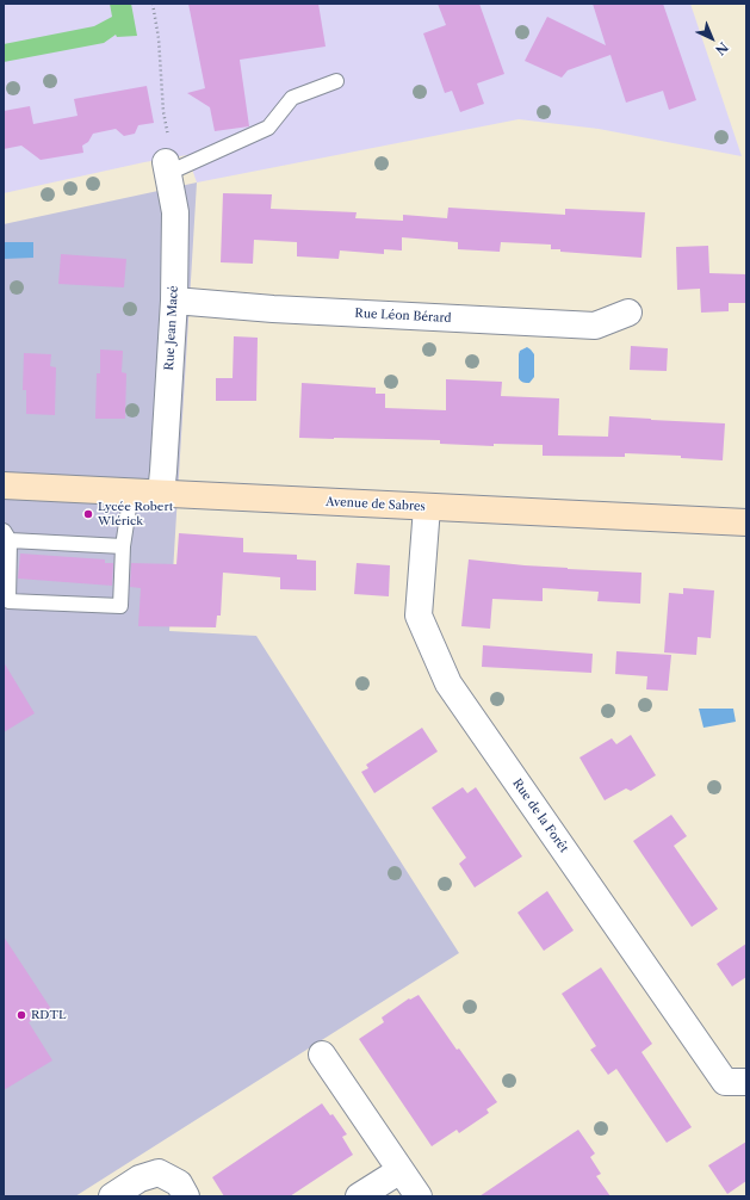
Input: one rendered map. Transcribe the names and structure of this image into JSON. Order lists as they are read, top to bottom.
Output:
{
  "streets": {
    "main road": ["Avenue de Sabres"],
    "street": ["Rue Léon Bérard", "Rue Jean Macé", "Rue de la Forêt"]
  },
  "crossings": [
    ["Rue Léon Bérard", "Rue Jean Macé"],
    ["Rue Jean Macé", "Avenue de Sabres"],
    ["Avenue de Sabres", "Rue de la Forêt"]
  ],
  "places": ["Lycée Robert Wlérick", "RDTL"],
  "north": "bottom right"
}
